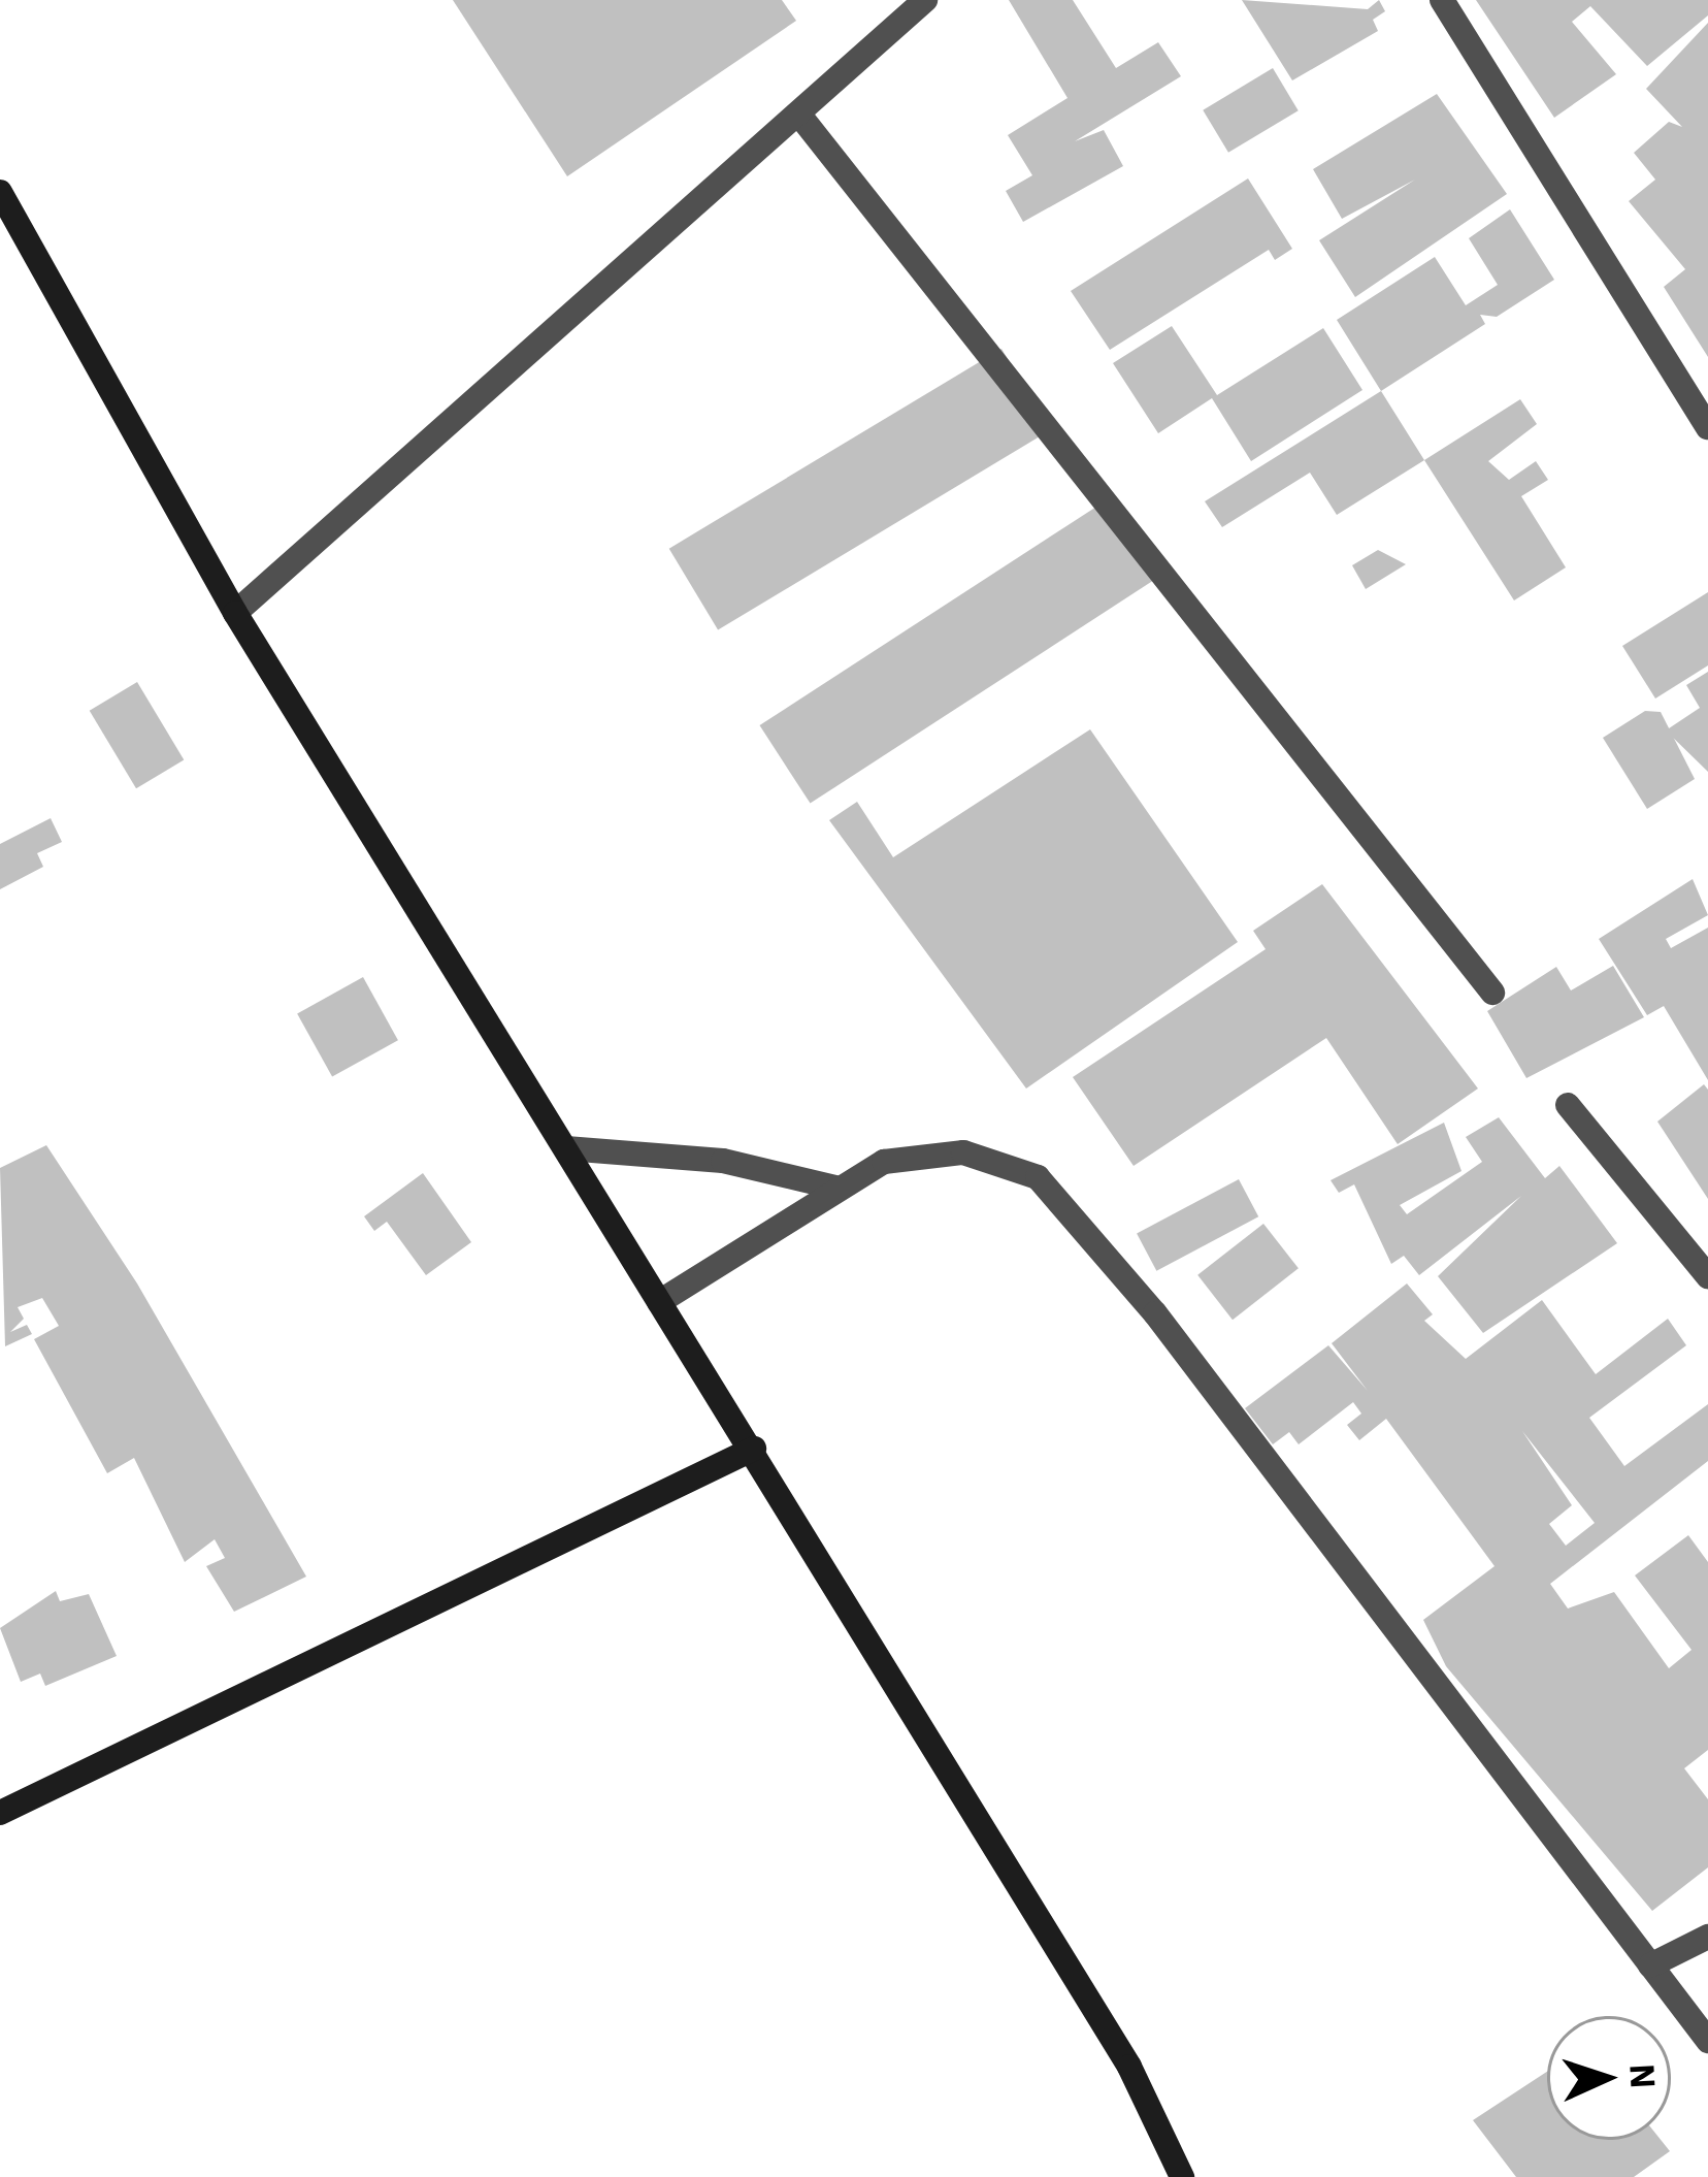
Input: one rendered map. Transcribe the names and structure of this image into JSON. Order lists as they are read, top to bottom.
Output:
{
  "north": "right"
}
